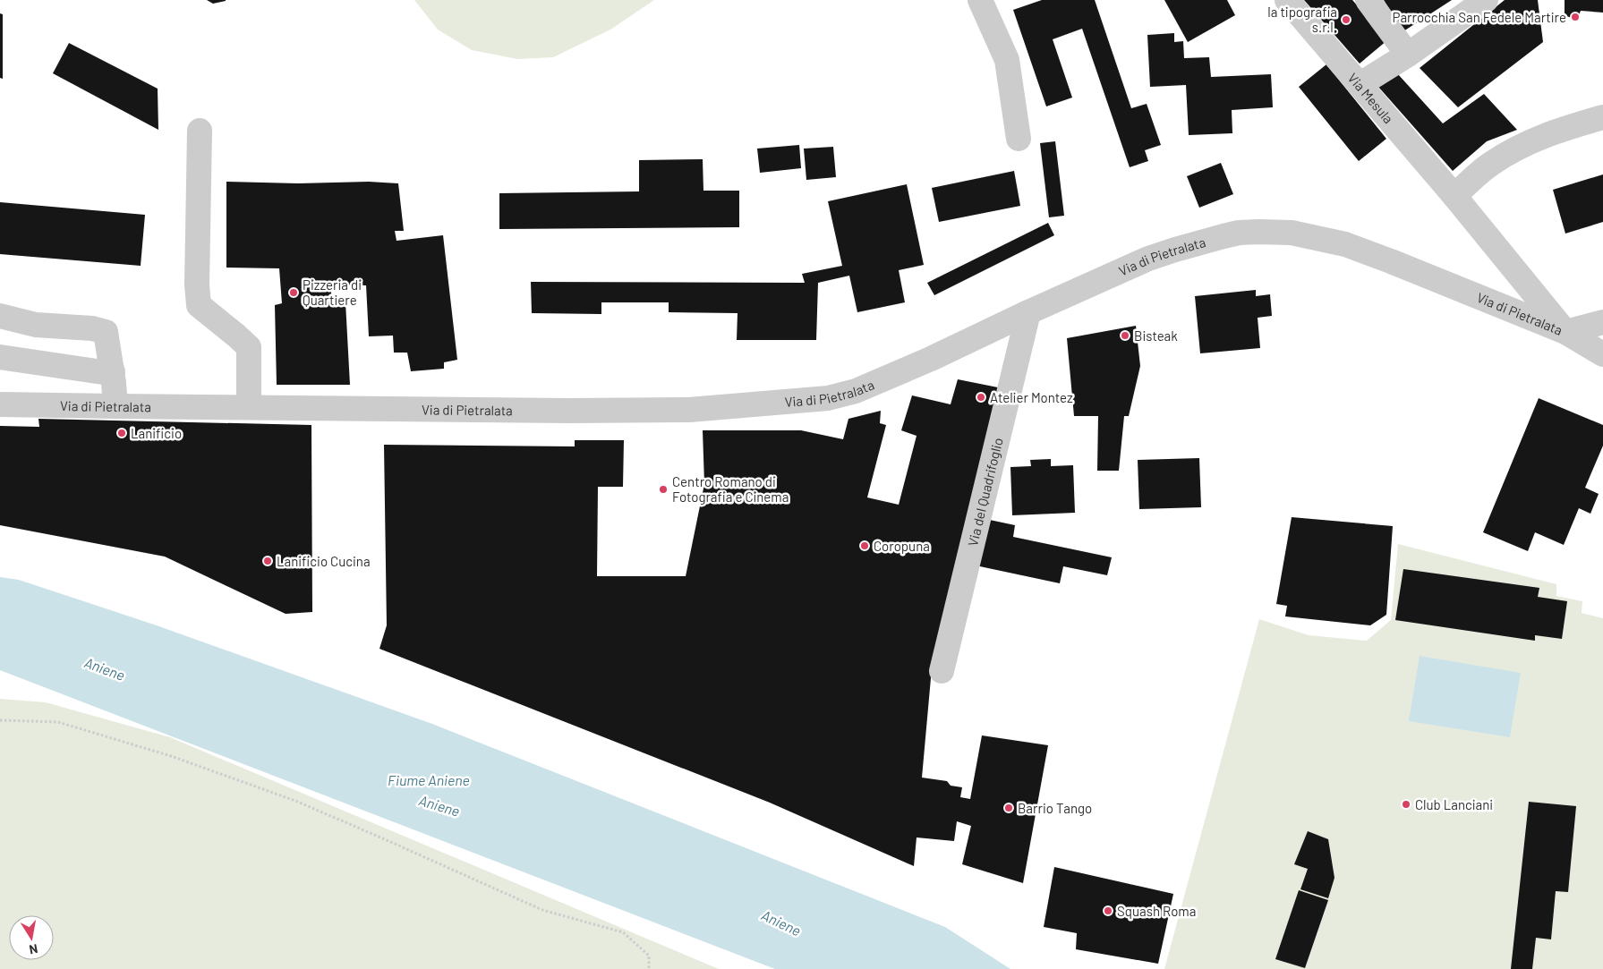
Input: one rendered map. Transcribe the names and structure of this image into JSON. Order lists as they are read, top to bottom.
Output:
{
  "streets": {
    "street": ["Via Mesula", "Via di Pietralata", "Via del Quadrifoglio"]
  },
  "crossings": [
    ["Via Mesula", "Via di Pietralata"],
    ["Via di Pietralata", "Via del Quadrifoglio"]
  ],
  "water": ["Aniene", "Fiume Aniene"],
  "places": [
    "Parrocchia San Fedele Martire",
    "la tipografia s.r.l.",
    "Pizzeria di Quartiere",
    "Bisteak",
    "Atelier Montez",
    "Lanificio",
    "Centro Romano di Fotografia e Cinema",
    "Coropuna",
    "Lanificio Cucina",
    "Club Lanciani",
    "Barrio Tango",
    "Squash Roma"
  ],
  "north": "bottom"
}
